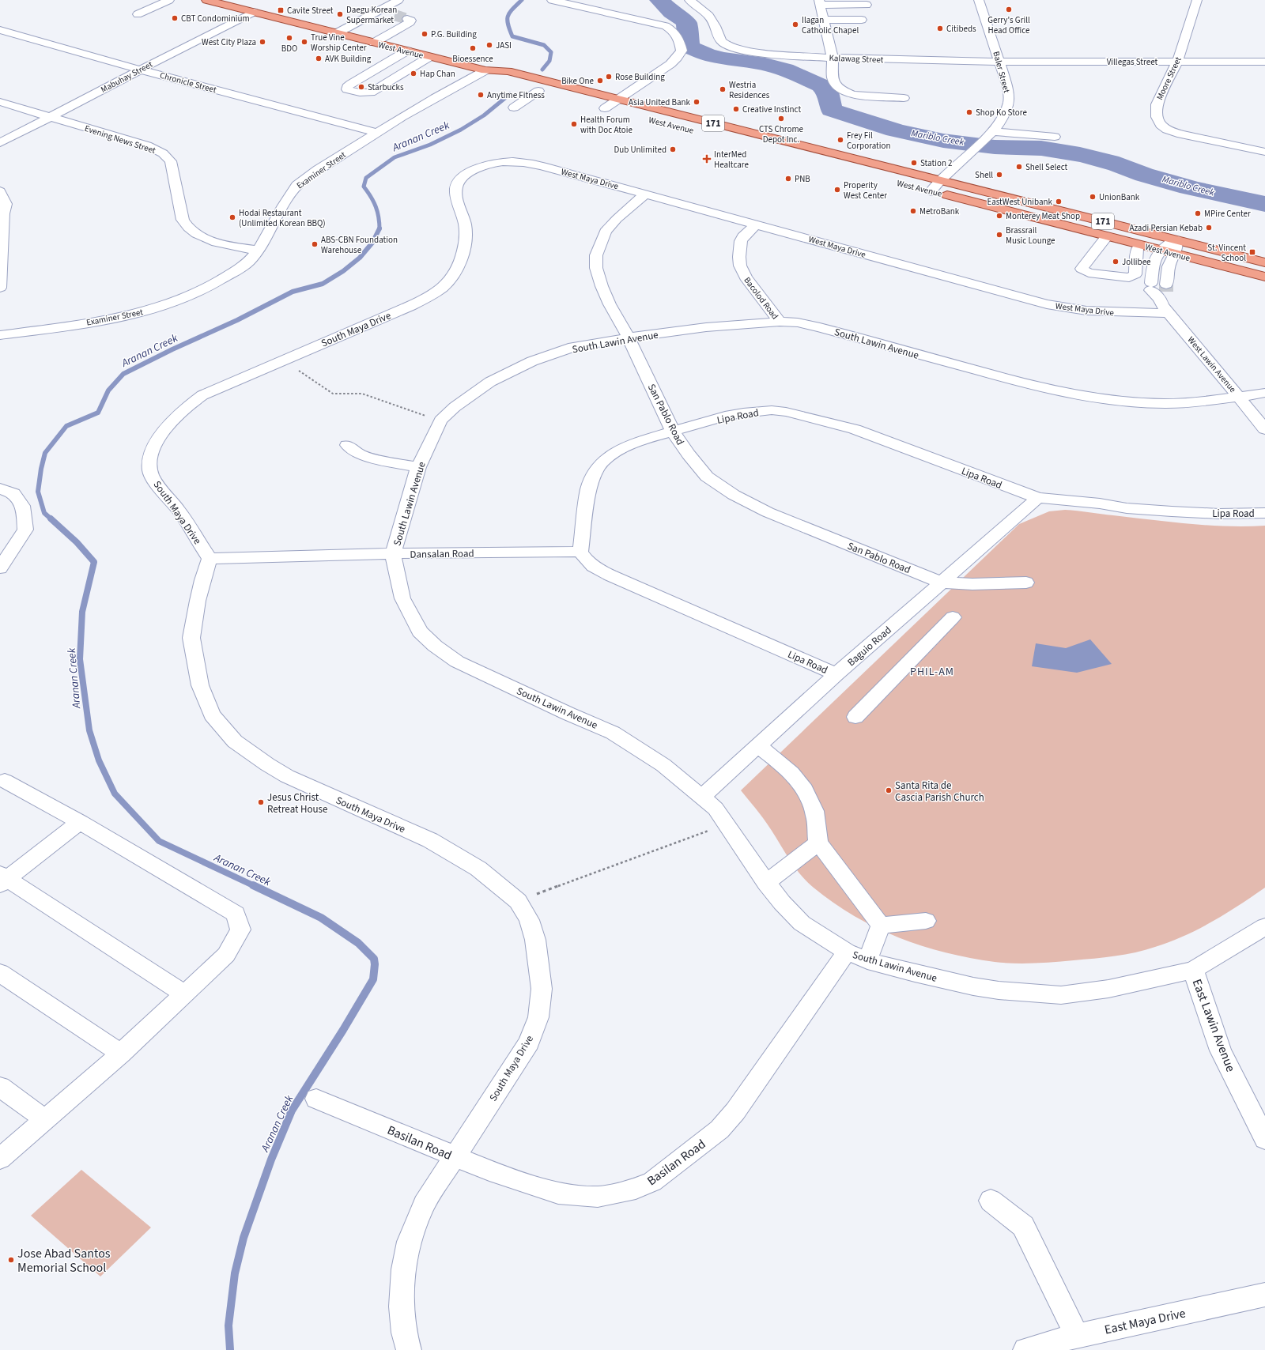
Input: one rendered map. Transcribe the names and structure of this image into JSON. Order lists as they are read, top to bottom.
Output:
{
  "streets": {
    "main road": ["West Avenue", "171"],
    "street": [
      "Kalawag Street",
      "Villegas Street",
      "Baler Street",
      "Mabuhay Street",
      "Moore Street",
      "Chronicle Street",
      "Evening News Street",
      "Examiner Street",
      "West Maya Drive",
      "Bacolod Road",
      "South Maya Drive",
      "South Lawin Avenue",
      "West Lawin Avenue",
      "San Pablo Road",
      "Lipa Road",
      "Dansalan Road",
      "Baguio Road",
      "East Lawin Avenue",
      "Basilan Road",
      "East Maya Drive"
    ]
  },
  "crossings": [
    ["West Avenue", "Baler Street"],
    ["West Avenue", "Mabuhay Street"],
    ["West Avenue", "Examiner Street"],
    ["Kalawag Street", "Villegas Street"],
    ["Kalawag Street", "Baler Street"],
    ["Villegas Street", "Baler Street"],
    ["Villegas Street", "Moore Street"],
    ["Mabuhay Street", "Chronicle Street"],
    ["Mabuhay Street", "Evening News Street"],
    ["Chronicle Street", "Examiner Street"],
    ["Evening News Street", "Examiner Street"],
    ["West Maya Drive", "Bacolod Road"],
    ["West Maya Drive", "South Maya Drive"],
    ["West Maya Drive", "West Lawin Avenue"],
    ["West Maya Drive", "San Pablo Road"],
    ["Bacolod Road", "South Lawin Avenue"],
    ["South Maya Drive", "Dansalan Road"],
    ["South Maya Drive", "Basilan Road"],
    ["South Lawin Avenue", "West Lawin Avenue"],
    ["South Lawin Avenue", "San Pablo Road"],
    ["South Lawin Avenue", "Dansalan Road"],
    ["South Lawin Avenue", "Baguio Road"],
    ["South Lawin Avenue", "East Lawin Avenue"],
    ["South Lawin Avenue", "Basilan Road"],
    ["San Pablo Road", "Lipa Road"],
    ["San Pablo Road", "Baguio Road"],
    ["Lipa Road", "Dansalan Road"],
    ["Lipa Road", "Baguio Road"]
  ],
  "districts": ["PHIL-AM"],
  "water": ["Aranan Creek", "Mariblo Creek"],
  "places": {
    "other": [
      "Gerry's Grill Head Office",
      "Daegu Korean Supermarket",
      "CBT Condominium",
      "Ilagan Catholic Chapel",
      "Citibeds",
      "P.G. Building",
      "BDO",
      "West City Plaza",
      "True Vine Worship Center",
      "JASI",
      "Bioessence",
      "AVK Building",
      "Hap Chan",
      "Rose Building",
      "Bike One",
      "Starbucks",
      "Westria Residences",
      "Anytime Fitness",
      "Asia United Bank",
      "Creative Instinct",
      "Shop Ko Store",
      "CTS Chrome Depot Inc.",
      "Health Forum with Doc Atoie",
      "Frey Fil Corporation",
      "Dub Unlimited",
      "Station 2",
      "Shell Select",
      "Shell",
      "PNB",
      "Properity West Center",
      "UnionBank",
      "EastWest Unibank",
      "MetroBank",
      "MPire Center",
      "Monterey Meat Shop",
      "Hodai Restaurant (Unlimited Korean BBQ)",
      "Azadi Persian Kebab",
      "Brassrail Music Lounge",
      "ABS-CBN Foundation Warehouse",
      "Jollibee",
      "Santa Rita de Cascia Parish Church",
      "Jesus Christ Retreat House",
      "Jose Abad Santos Memorial School"
    ],
    "transit": ["Cavite Street", "St. Vincent School"],
    "health": ["InterMed Healtcare"]
  }
}
